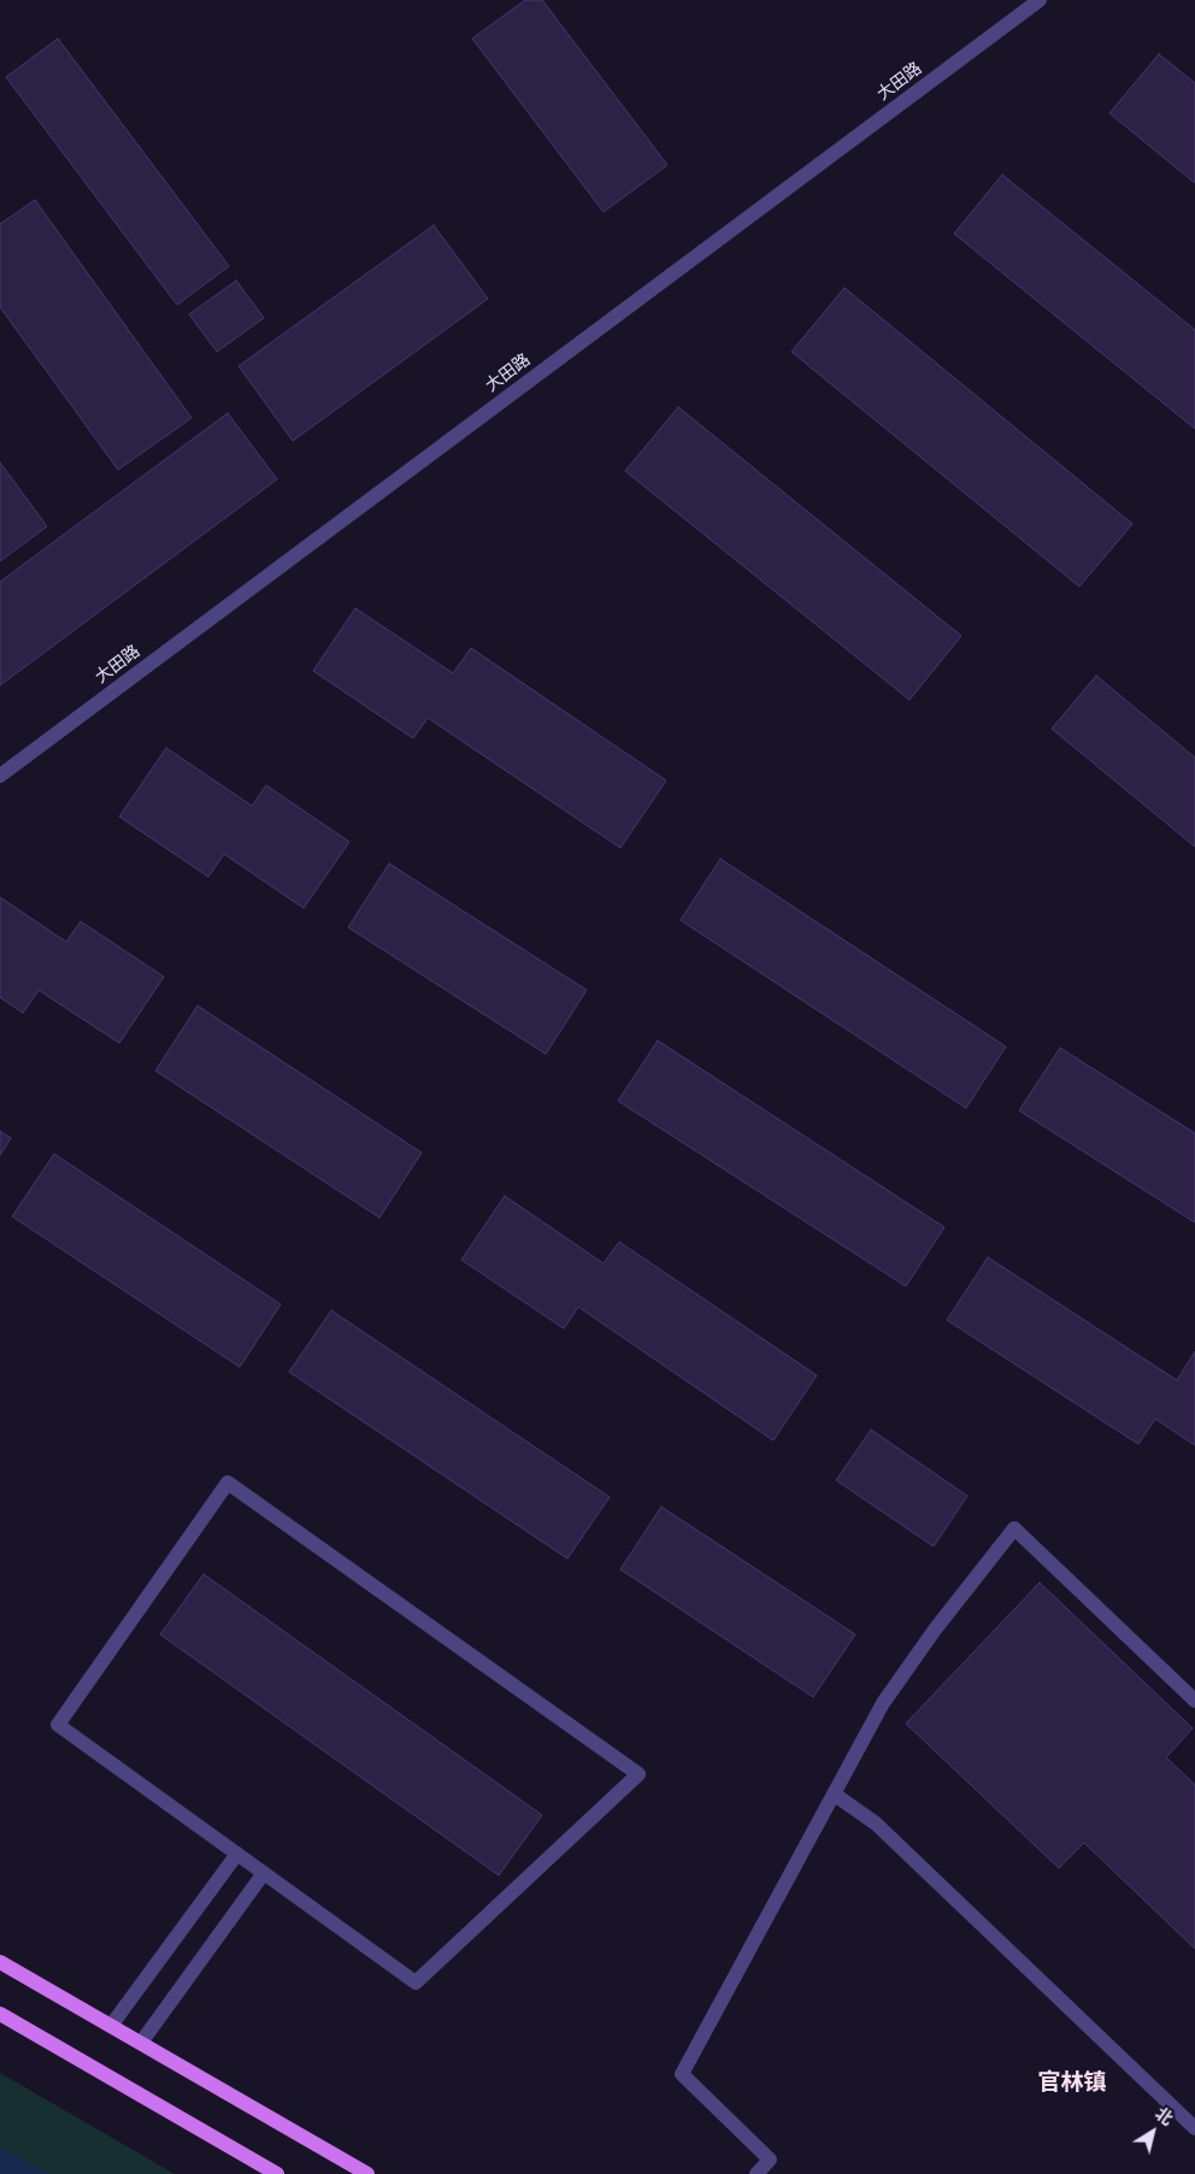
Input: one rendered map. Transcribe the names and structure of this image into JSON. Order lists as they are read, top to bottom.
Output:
{
  "streets": {
    "street": ["大田路"]
  },
  "districts": ["官林镇"],
  "north": "top right"
}
